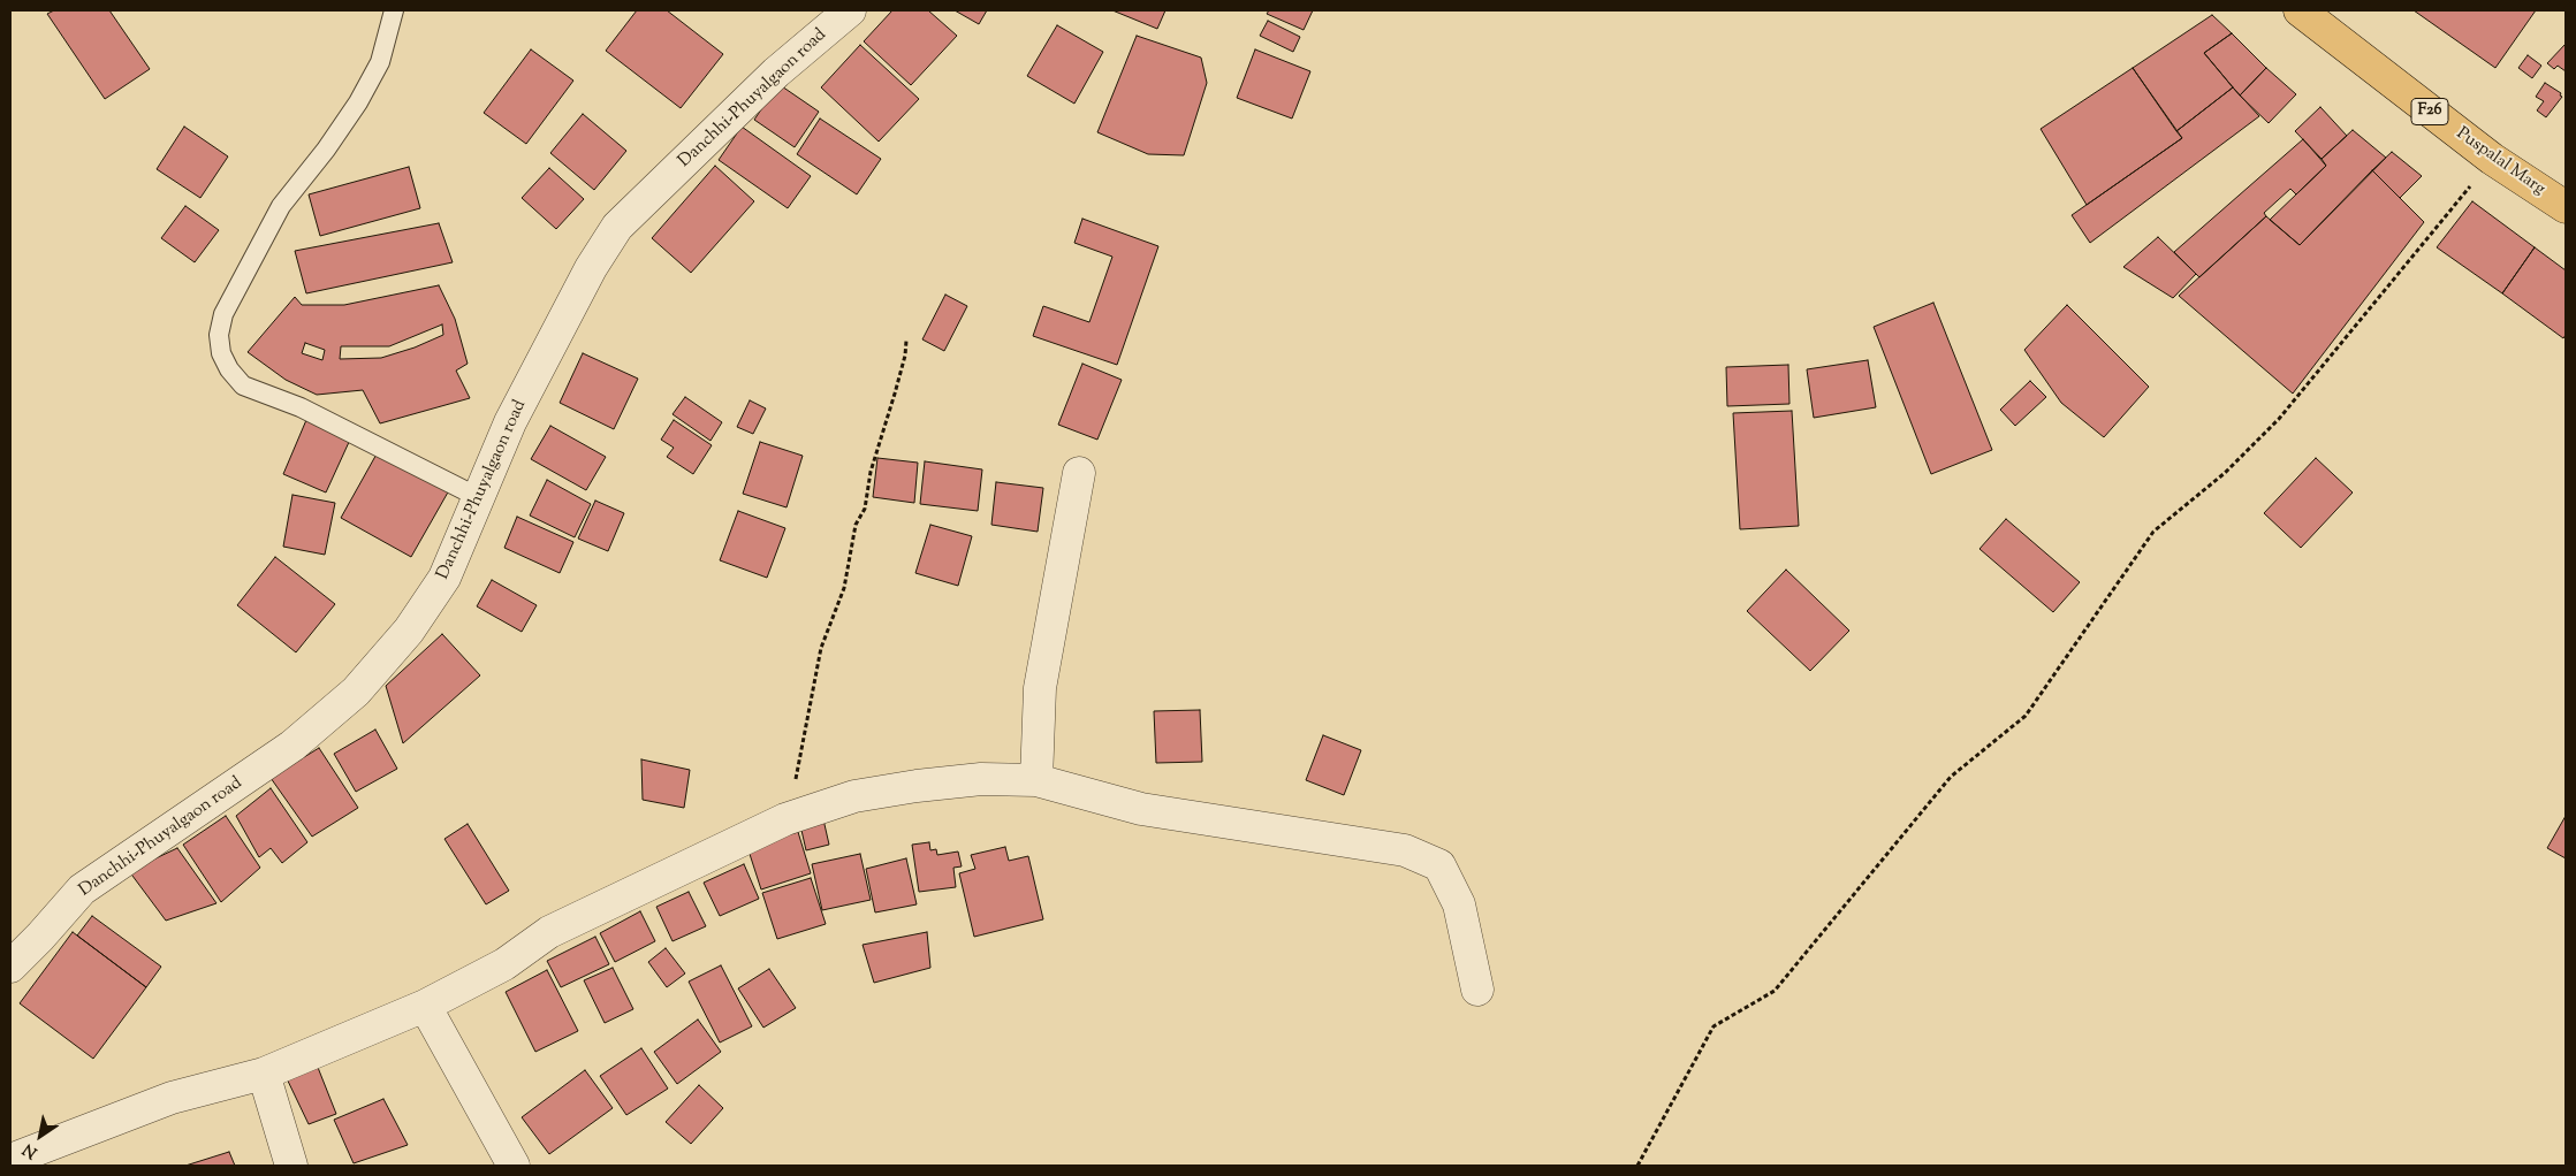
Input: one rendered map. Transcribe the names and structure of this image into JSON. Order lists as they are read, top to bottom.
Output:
{
  "streets": {
    "main road": ["F26", "Puspalal Marg"],
    "street": ["Danchhi-Phuyalgaon road"]
  },
  "north": "bottom left"
}
